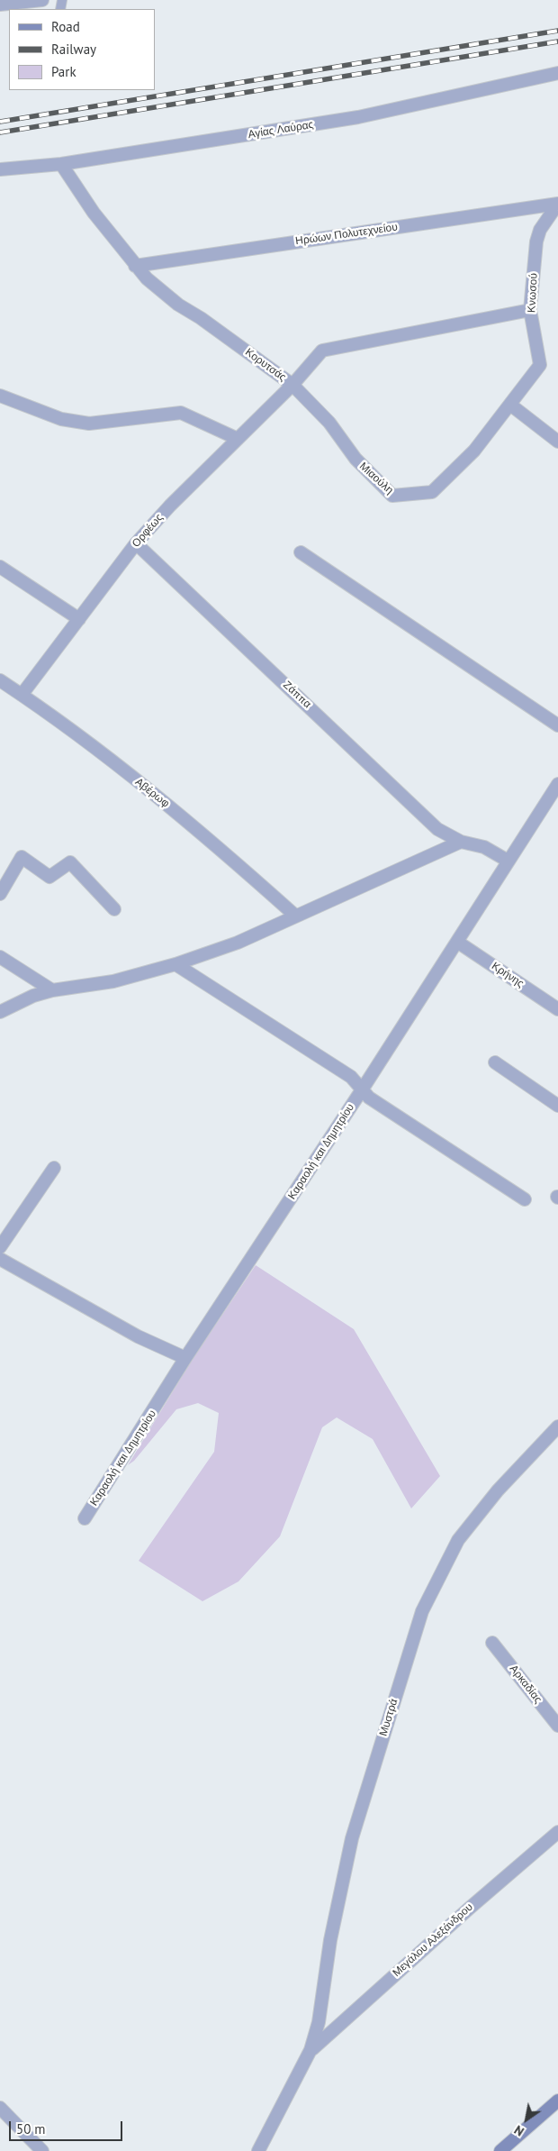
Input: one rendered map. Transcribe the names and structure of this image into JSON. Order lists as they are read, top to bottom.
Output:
{
  "streets": {
    "street": [
      "Αγίας Λαύρας",
      "Ηρώων Πολυτεχνείου",
      "Κνωσού",
      "Κορυτσάς",
      "Μιαούλη",
      "Ορφέως",
      "Ζάππα",
      "Αβέρωφ",
      "Κρήνης",
      "Καραολή και Δημητρίου",
      "Αρκαδίας",
      "Μυστρά",
      "Μεγάλου Αλεξάνδρου"
    ]
  },
  "crossings": [
    ["Αγίας Λαύρας", "Κορυτσάς"],
    ["Ηρώων Πολυτεχνείου", "Κνωσού"],
    ["Ηρώων Πολυτεχνείου", "Κορυτσάς"],
    ["Κνωσού", "Κορυτσάς"],
    ["Κνωσού", "Μιαούλη"],
    ["Κορυτσάς", "Μιαούλη"],
    ["Κορυτσάς", "Ορφέως"],
    ["Μιαούλη", "Ορφέως"],
    ["Ορφέως", "Ζάππα"],
    ["Ορφέως", "Αβέρωφ"],
    ["Ζάππα", "Καραολή και Δημητρίου"],
    ["Κρήνης", "Καραολή και Δημητρίου"],
    ["Μυστρά", "Μεγάλου Αλεξάνδρου"]
  ],
  "legend": ["Road", "Railway", "Park"],
  "scale_bar": "50 m",
  "north": "bottom left"
}
